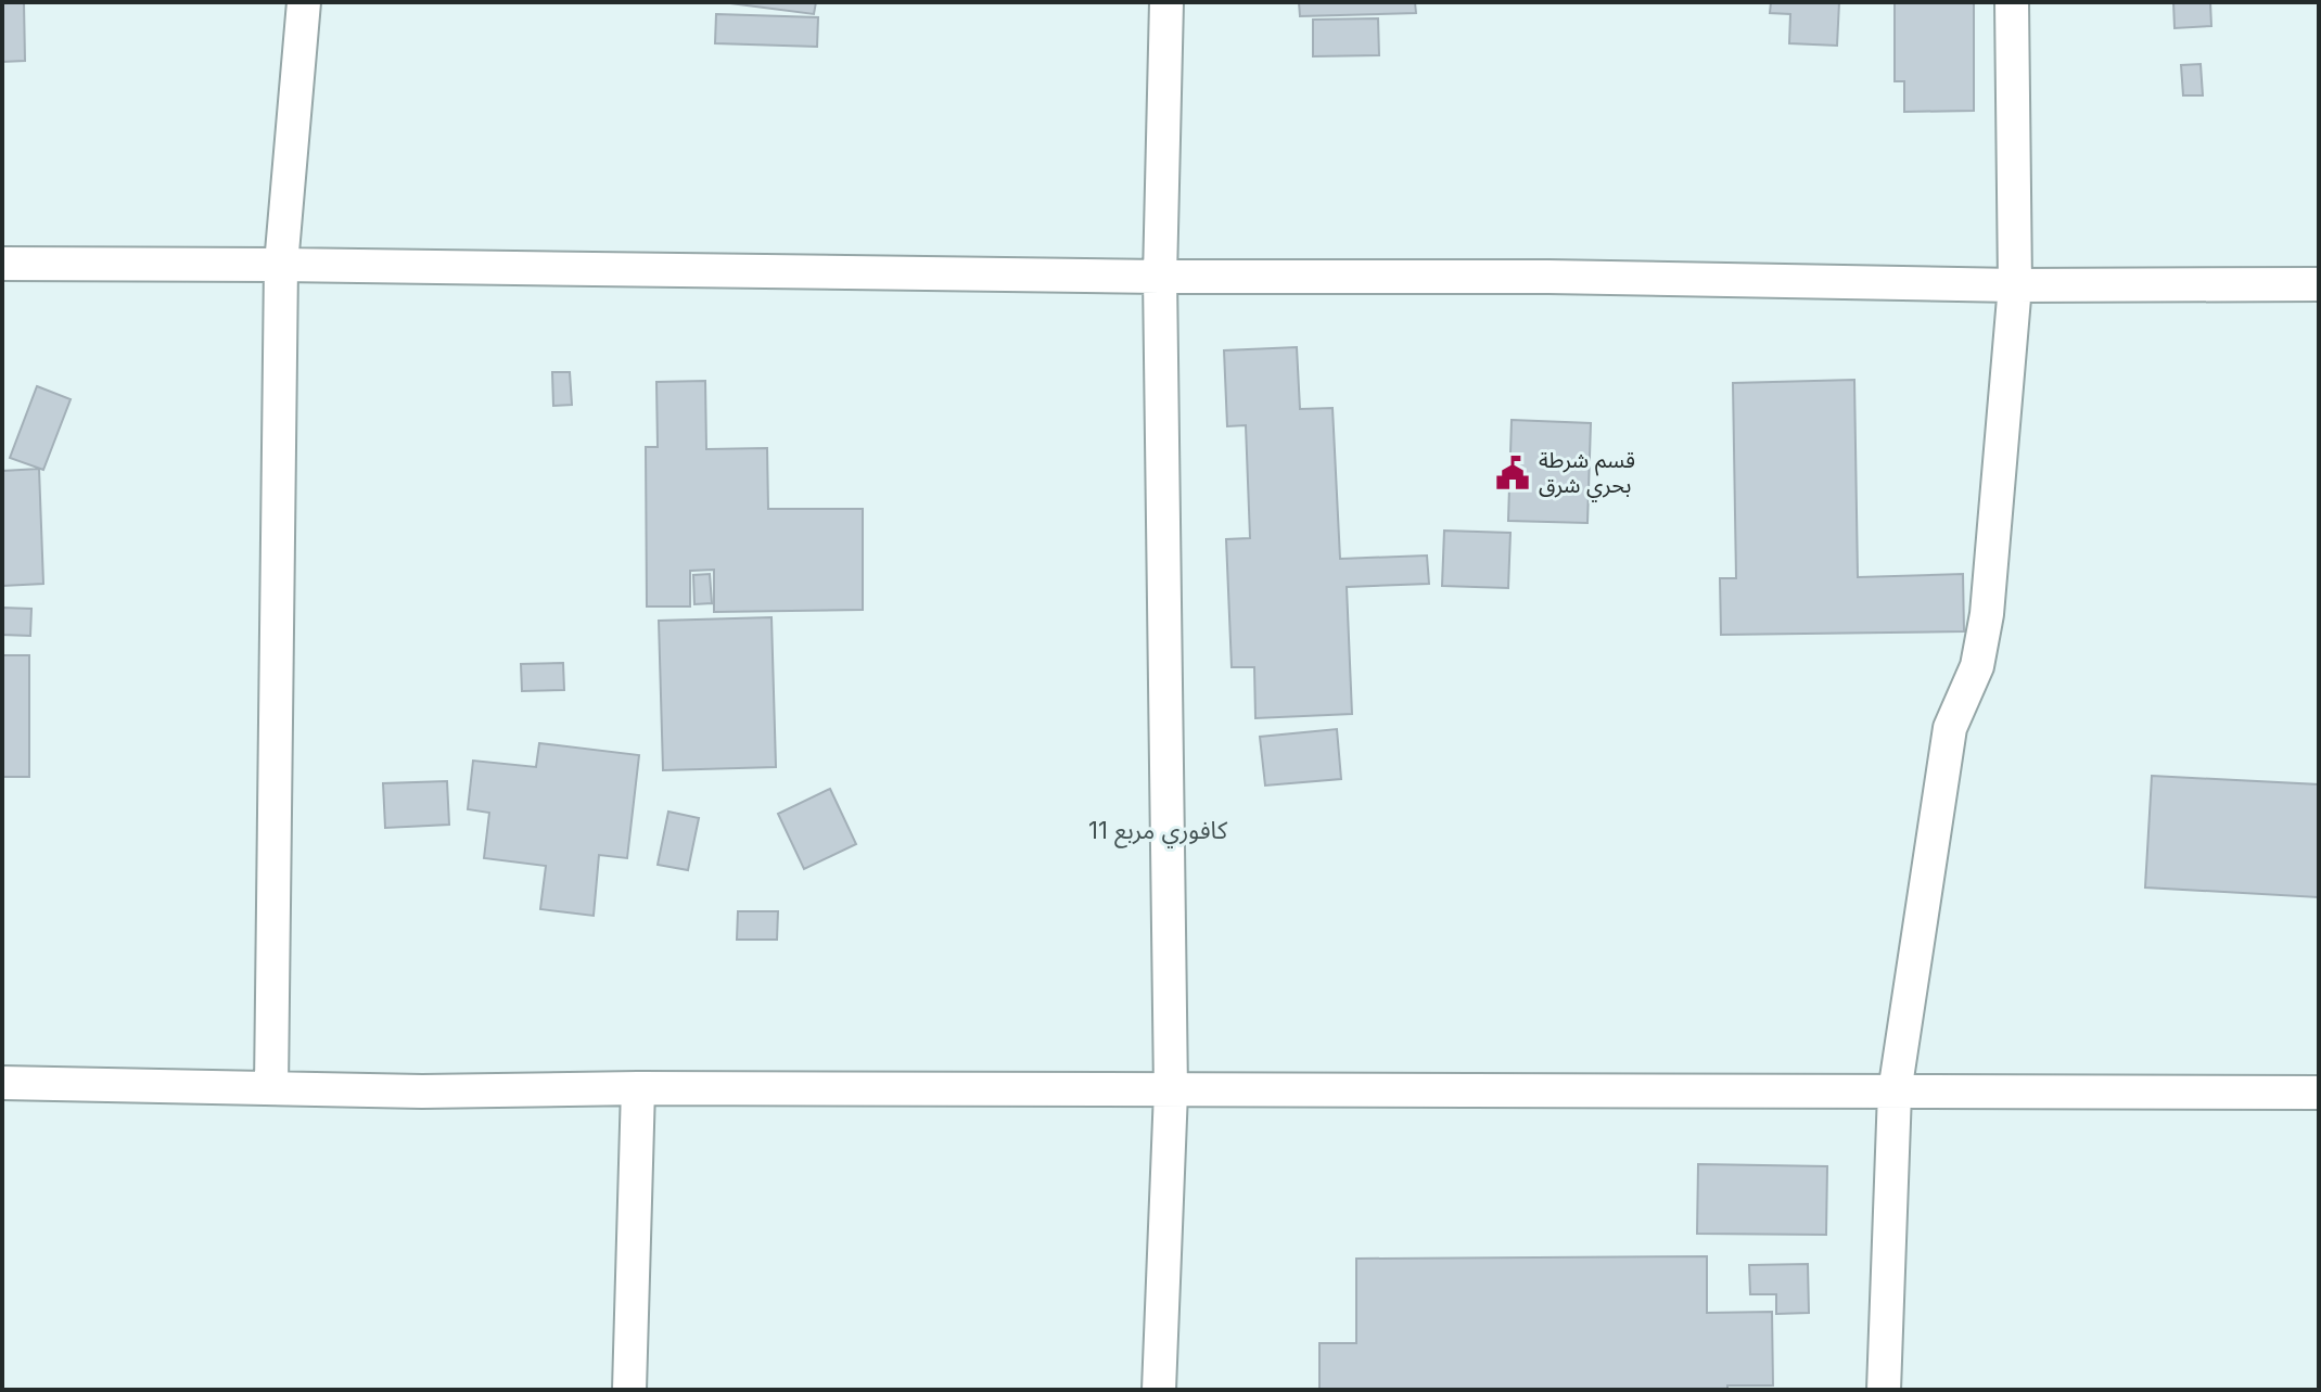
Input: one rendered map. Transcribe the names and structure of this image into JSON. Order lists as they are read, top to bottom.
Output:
{
  "districts": ["كافوري مربع 11"],
  "places": {
    "public building": ["قسم شرطة بحري شرق"]
  }
}
